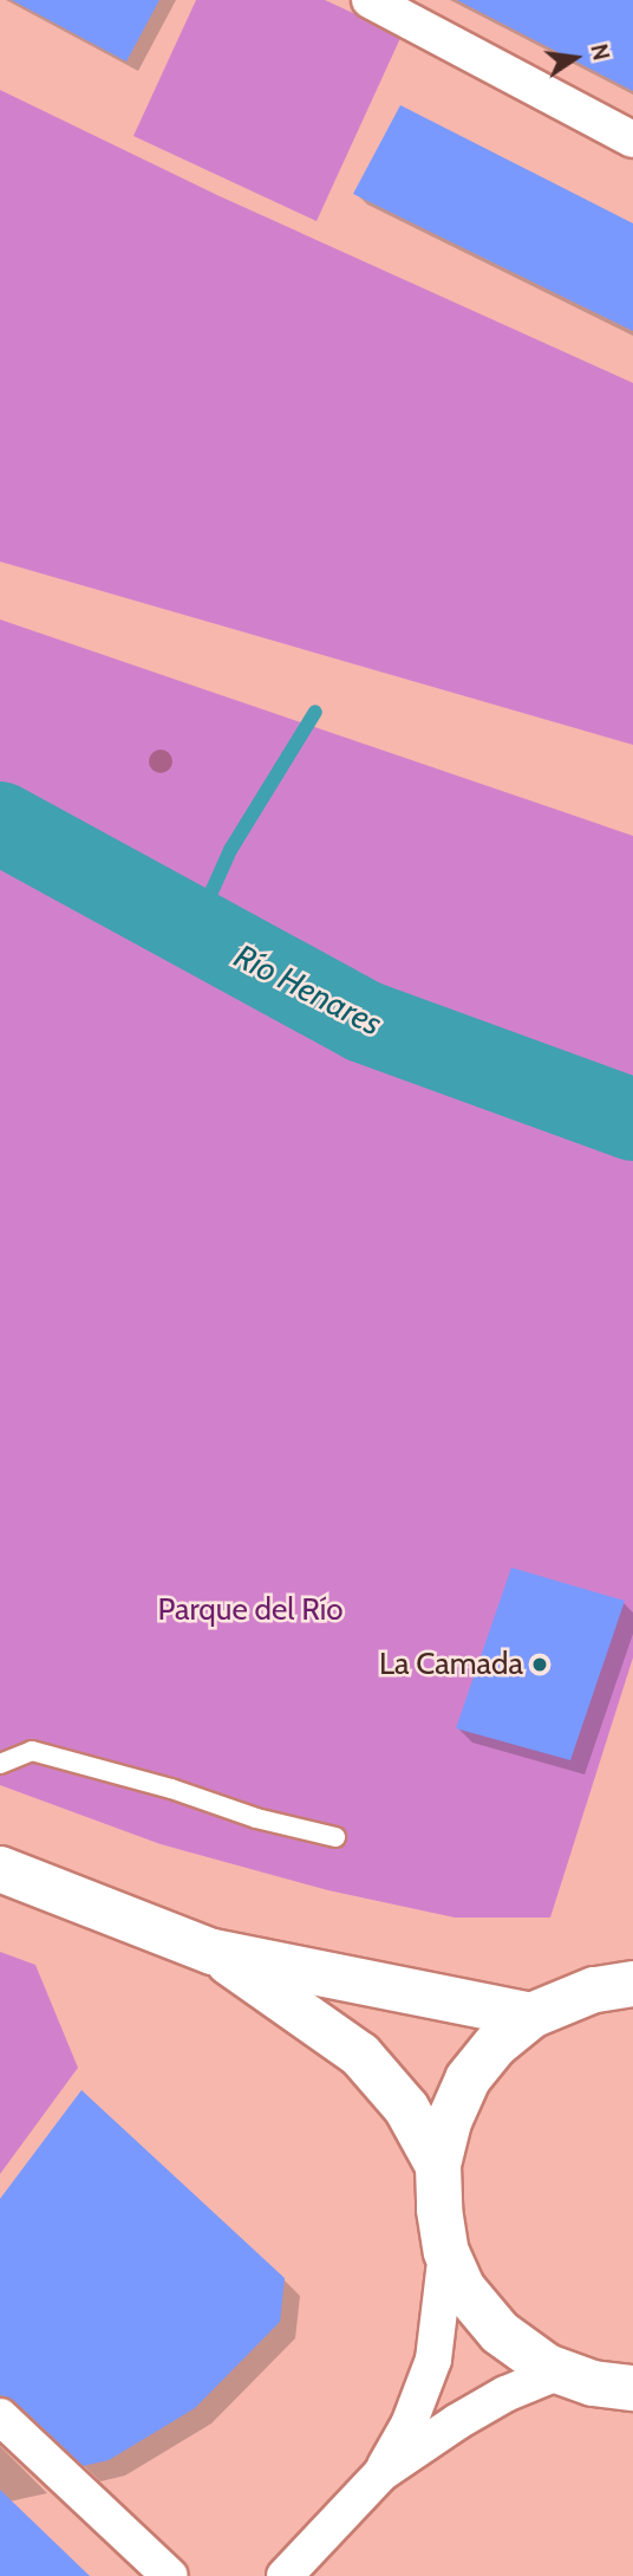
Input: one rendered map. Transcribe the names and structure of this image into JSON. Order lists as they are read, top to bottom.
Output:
{
  "water": ["Río Henares"],
  "parks": ["Parque del Río"],
  "places": ["La Camada"],
  "north": "right"
}
